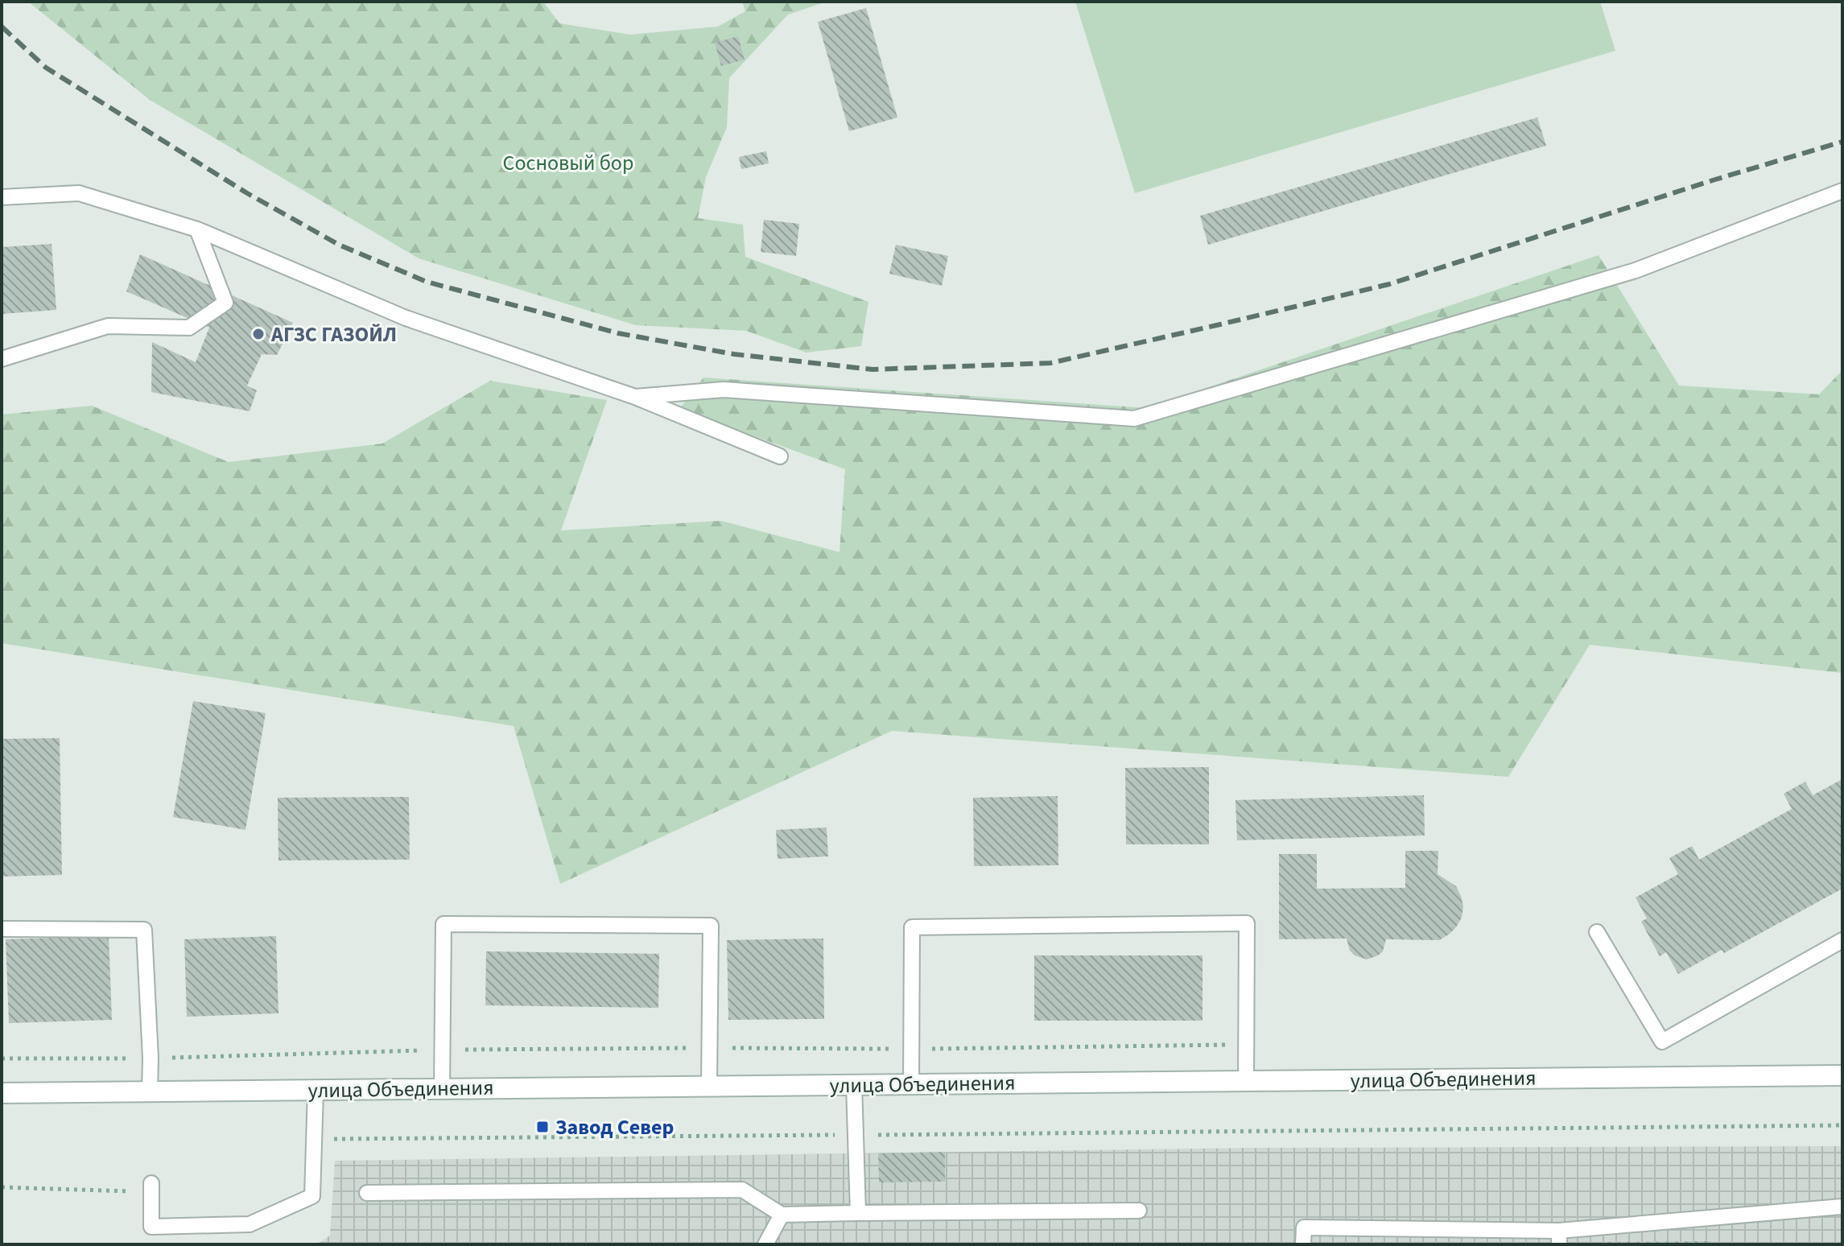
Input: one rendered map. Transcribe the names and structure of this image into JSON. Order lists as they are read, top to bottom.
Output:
{
  "streets": {
    "main road": ["улица Объединения"]
  },
  "parks": ["Сосновый бор"],
  "places": {
    "other": ["АГЗС ГАЗОЙЛ"],
    "transit": ["Завод Север"]
  }
}
